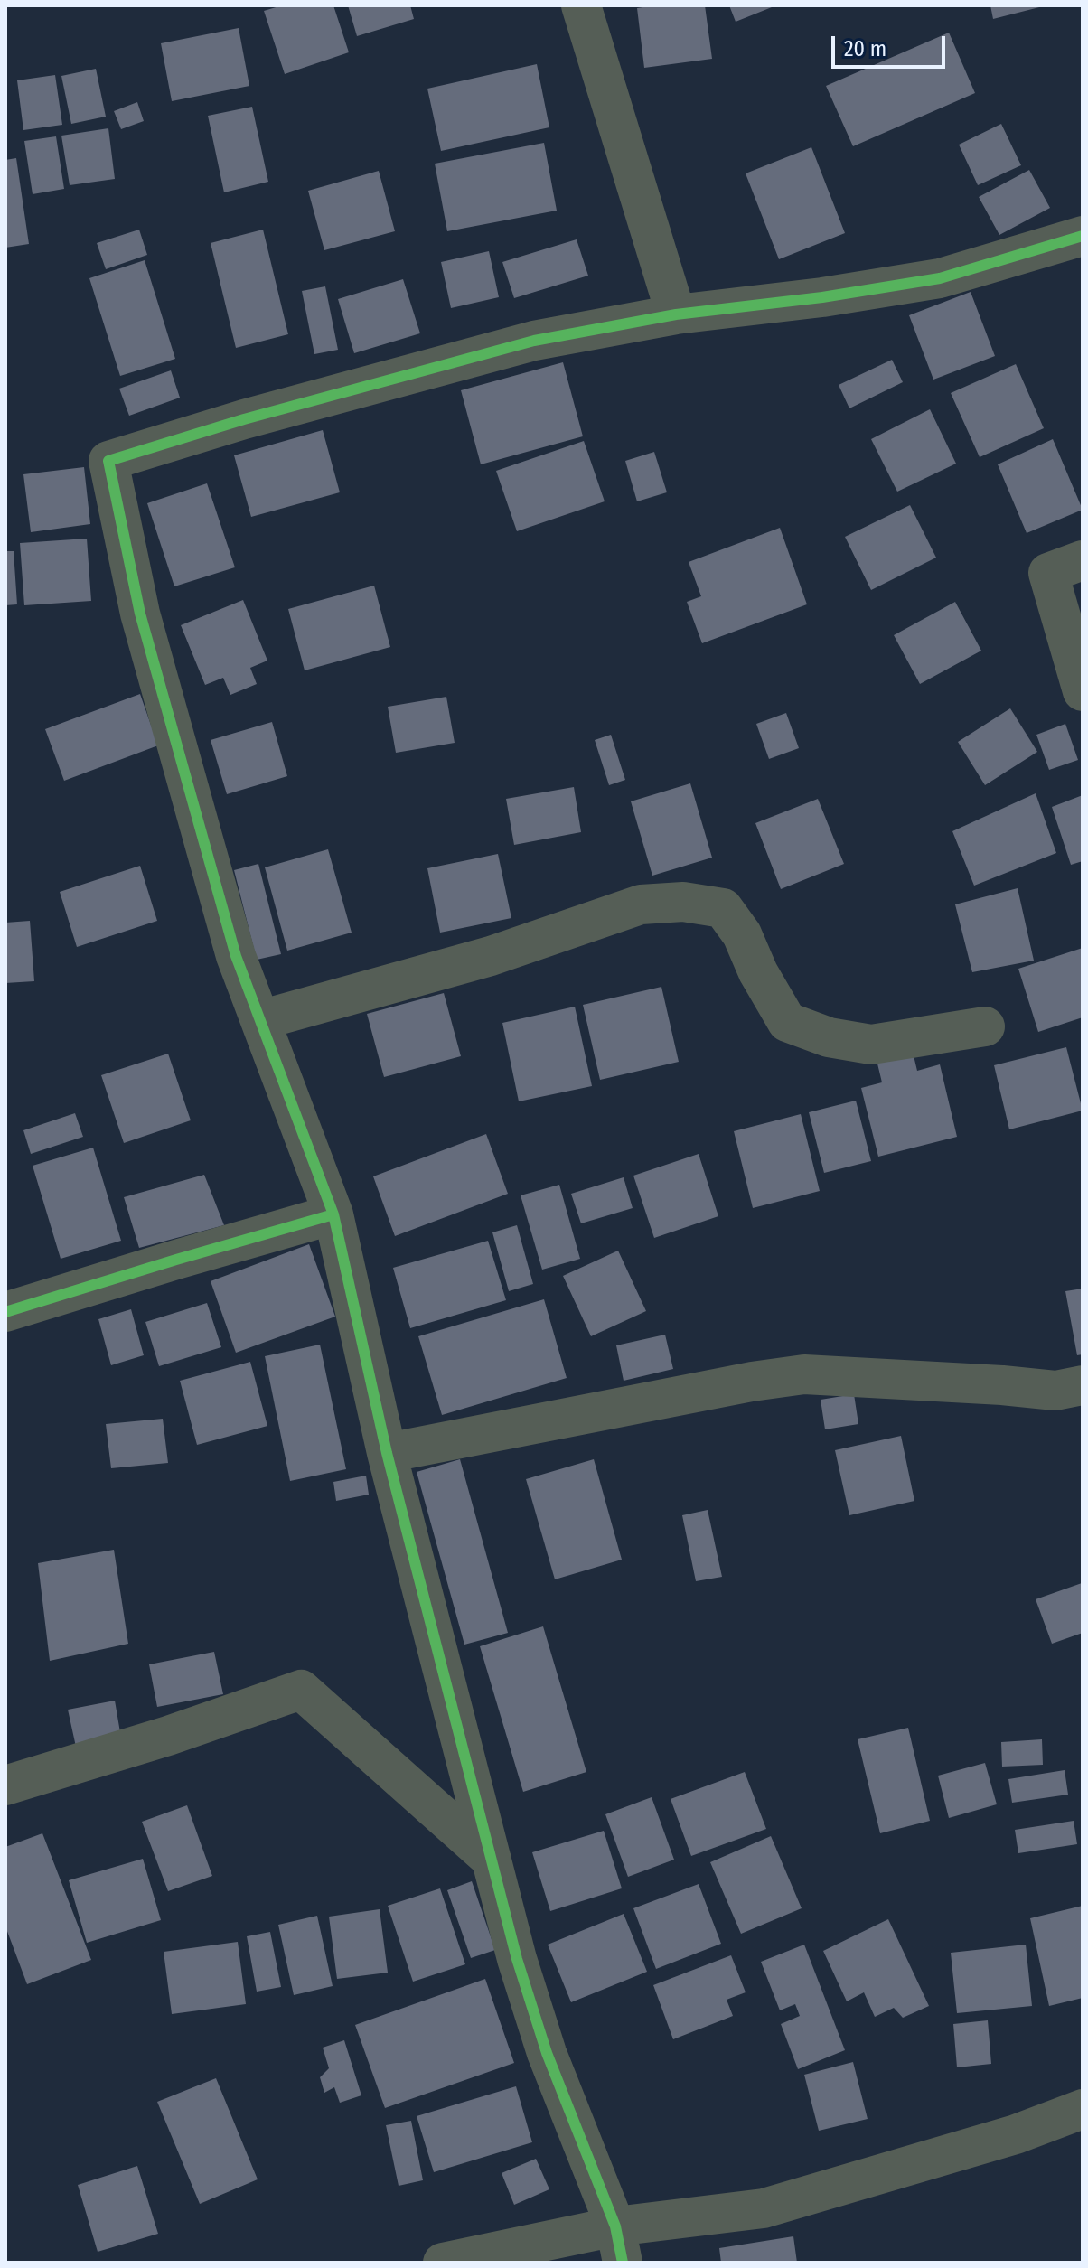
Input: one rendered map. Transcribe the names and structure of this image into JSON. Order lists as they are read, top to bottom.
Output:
{
  "scale_bar": "20 m"
}
